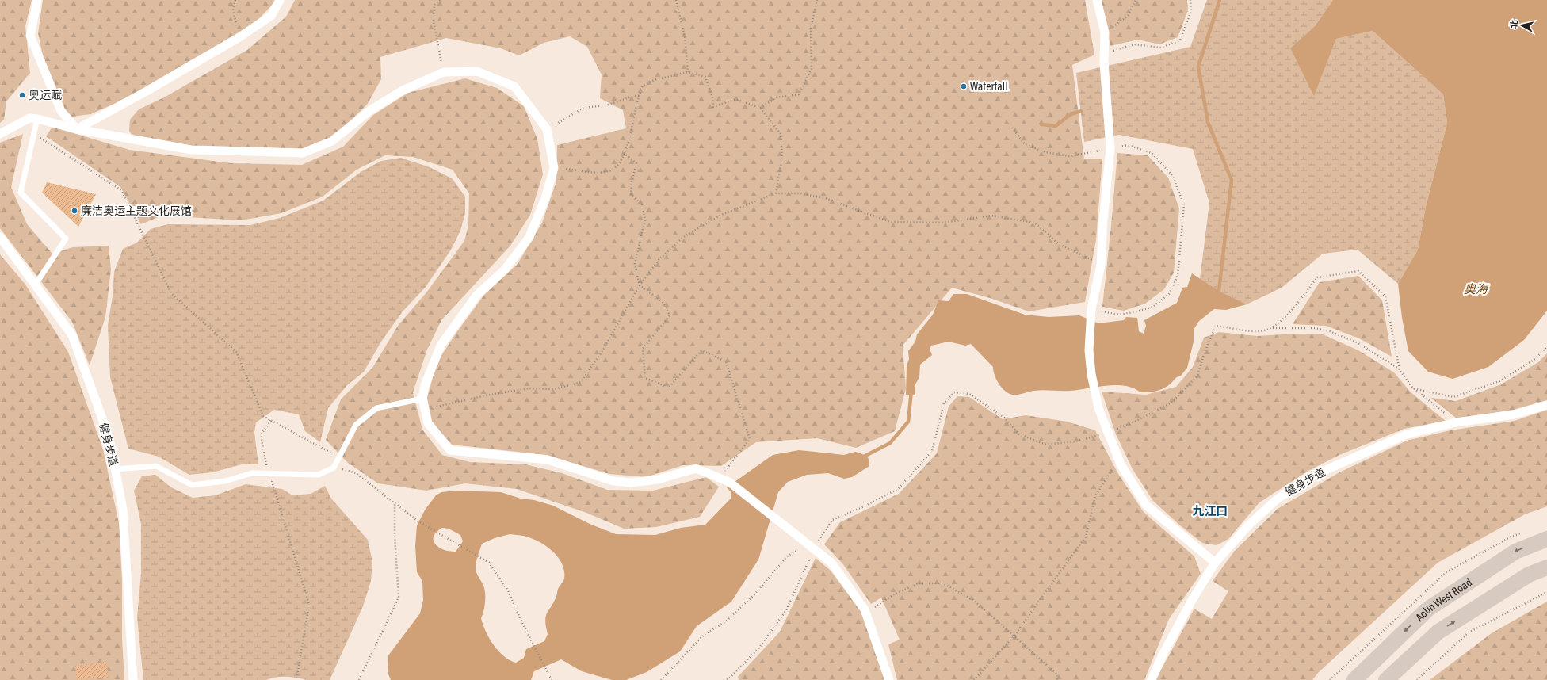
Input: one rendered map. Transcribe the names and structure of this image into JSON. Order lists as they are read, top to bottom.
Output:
{
  "streets": {
    "main road": ["Aolin West Road"],
    "street": ["健身步道"]
  },
  "districts": ["九江口"],
  "water": ["奥海"],
  "places": ["Waterfall", "奥运赋", "廉洁奥运主题文化展馆"],
  "north": "left"
}
